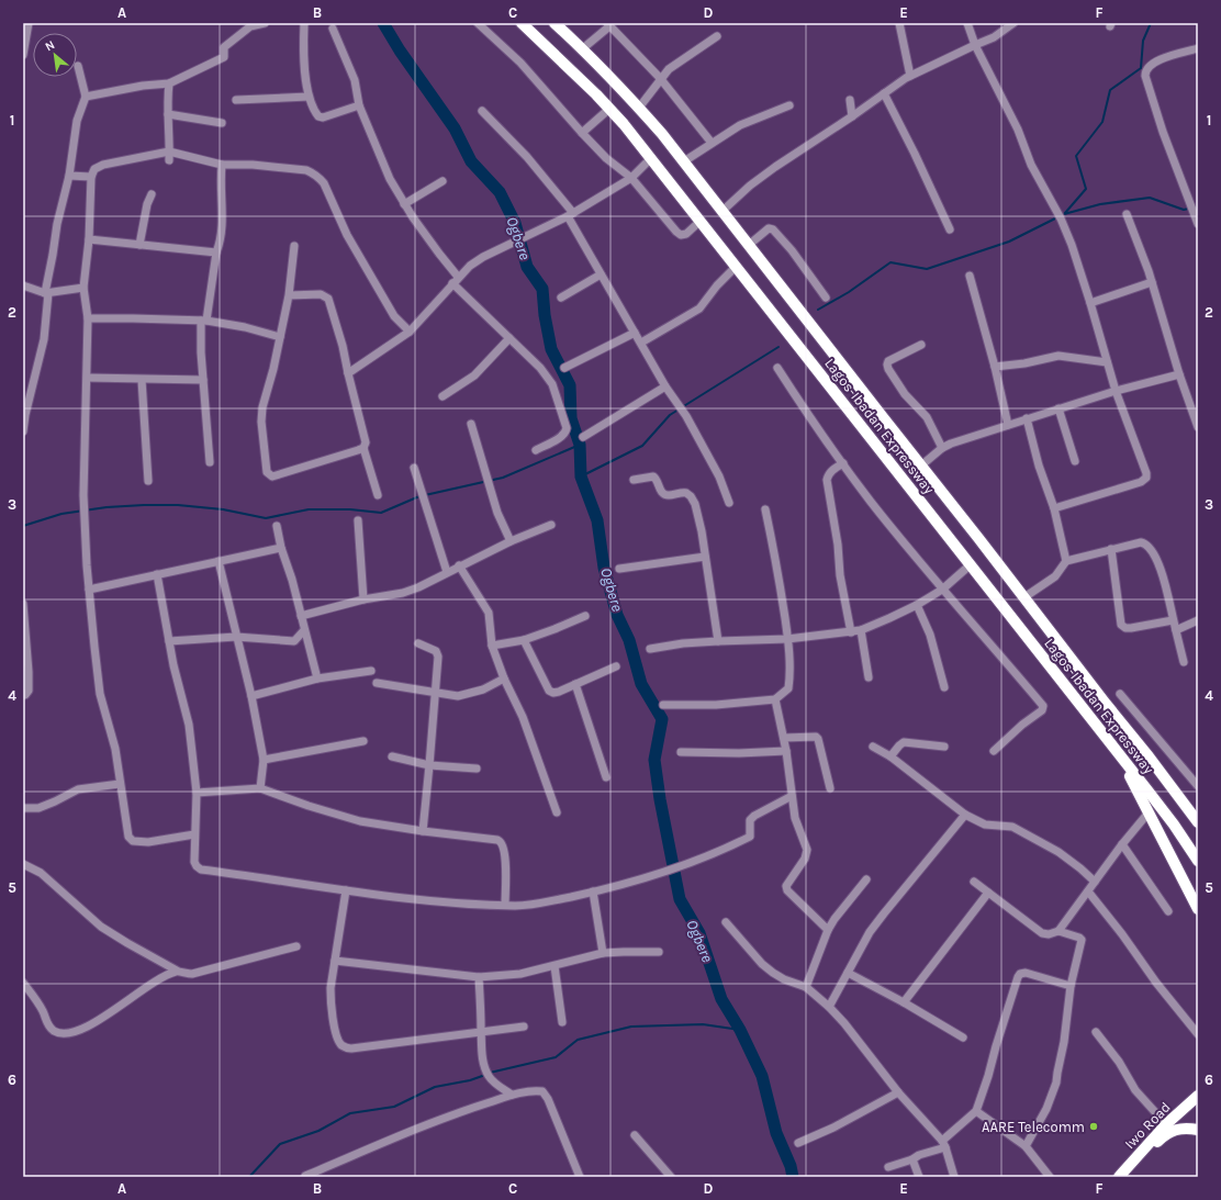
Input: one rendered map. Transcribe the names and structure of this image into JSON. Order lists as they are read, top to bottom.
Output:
{
  "streets": {
    "highway": ["Lagos-Ibadan Expressway", "Iwo Road"]
  },
  "water": ["Ogbere"],
  "places": ["AARE Telecomm"],
  "north": "top left",
  "grid": {
    "columns": [
      "A",
      "B",
      "C",
      "D",
      "E",
      "F"
    ],
    "rows": [
      "1",
      "2",
      "3",
      "4",
      "5",
      "6"
    ]
  }
}
